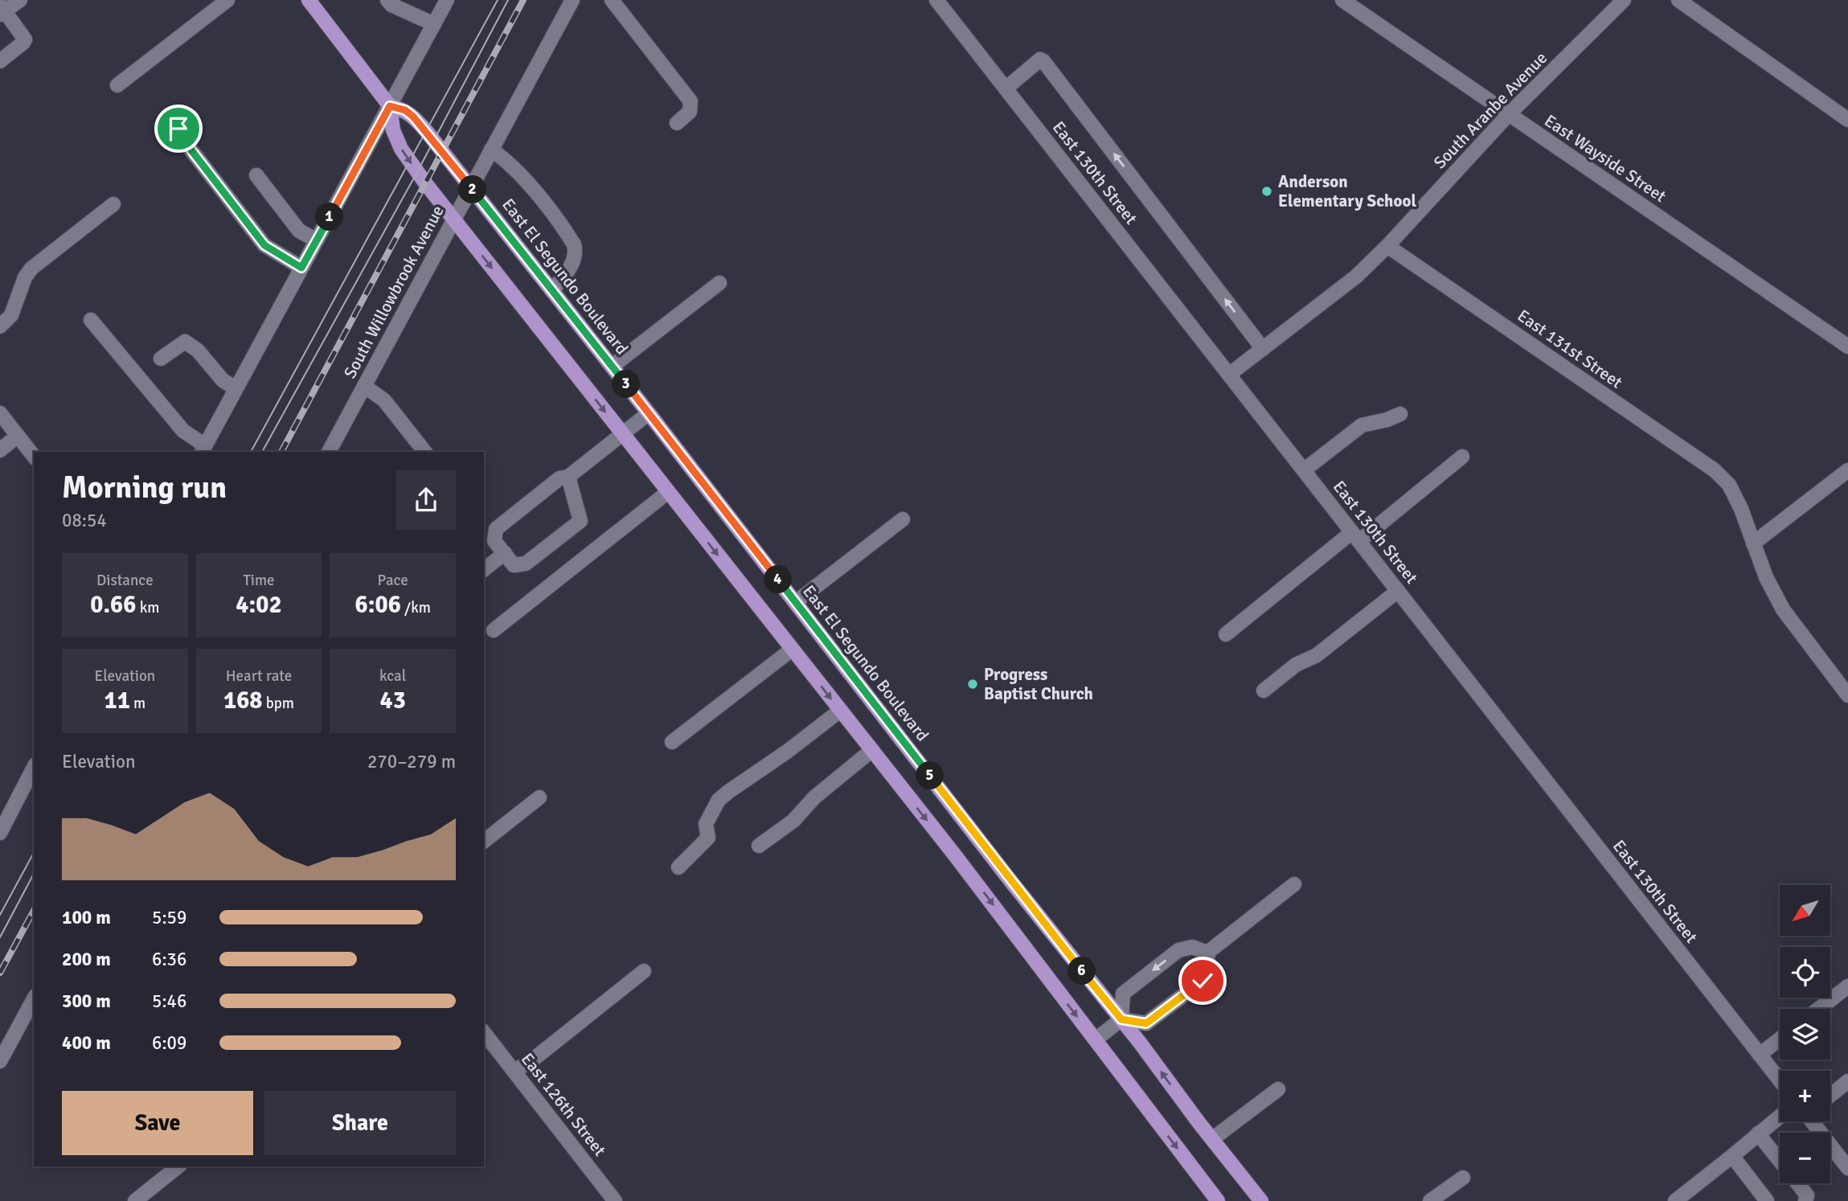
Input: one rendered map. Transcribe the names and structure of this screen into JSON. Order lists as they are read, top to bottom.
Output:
{
  "streets": {
    "main road": ["East El Segundo Boulevard"],
    "street": [
      "South Aranbe Avenue",
      "East Wayside Street",
      "East 130th Street",
      "South Willowbrook Avenue",
      "East 131st Street",
      "East 126th Street"
    ]
  },
  "crossings": [
    ["South Aranbe Avenue", "East Wayside Street"],
    ["South Aranbe Avenue", "East 130th Street"],
    ["South Aranbe Avenue", "East 131st Street"],
    ["East El Segundo Boulevard", "South Willowbrook Avenue"]
  ],
  "places": ["Anderson Elementary School", "Progress Baptist Church"],
  "north": "bottom left",
  "page": {
    "pins": [
      "2",
      "1",
      "3",
      "4",
      "5",
      "6"
    ],
    "heading": ["Morning run", "08:54"],
    "stats": [
      ["Distance", "0.66 km"],
      ["Time", "4:02"],
      ["Pace", "6:06 /km"],
      ["Elevation", "11 m"],
      ["Heart rate", "168 bpm"],
      ["kcal", "43"]
    ],
    "chart": ["Elevation", "270–279 m"],
    "map_buttons": ["+", "−"],
    "list": [
      {
        "name": "100 m",
        "note": "5:59"
      },
      {
        "name": "200 m",
        "note": "6:36"
      },
      {
        "name": "300 m",
        "note": "5:46"
      },
      {
        "name": "400 m",
        "note": "6:09"
      }
    ],
    "buttons": ["Save", "Share"]
  }
}
